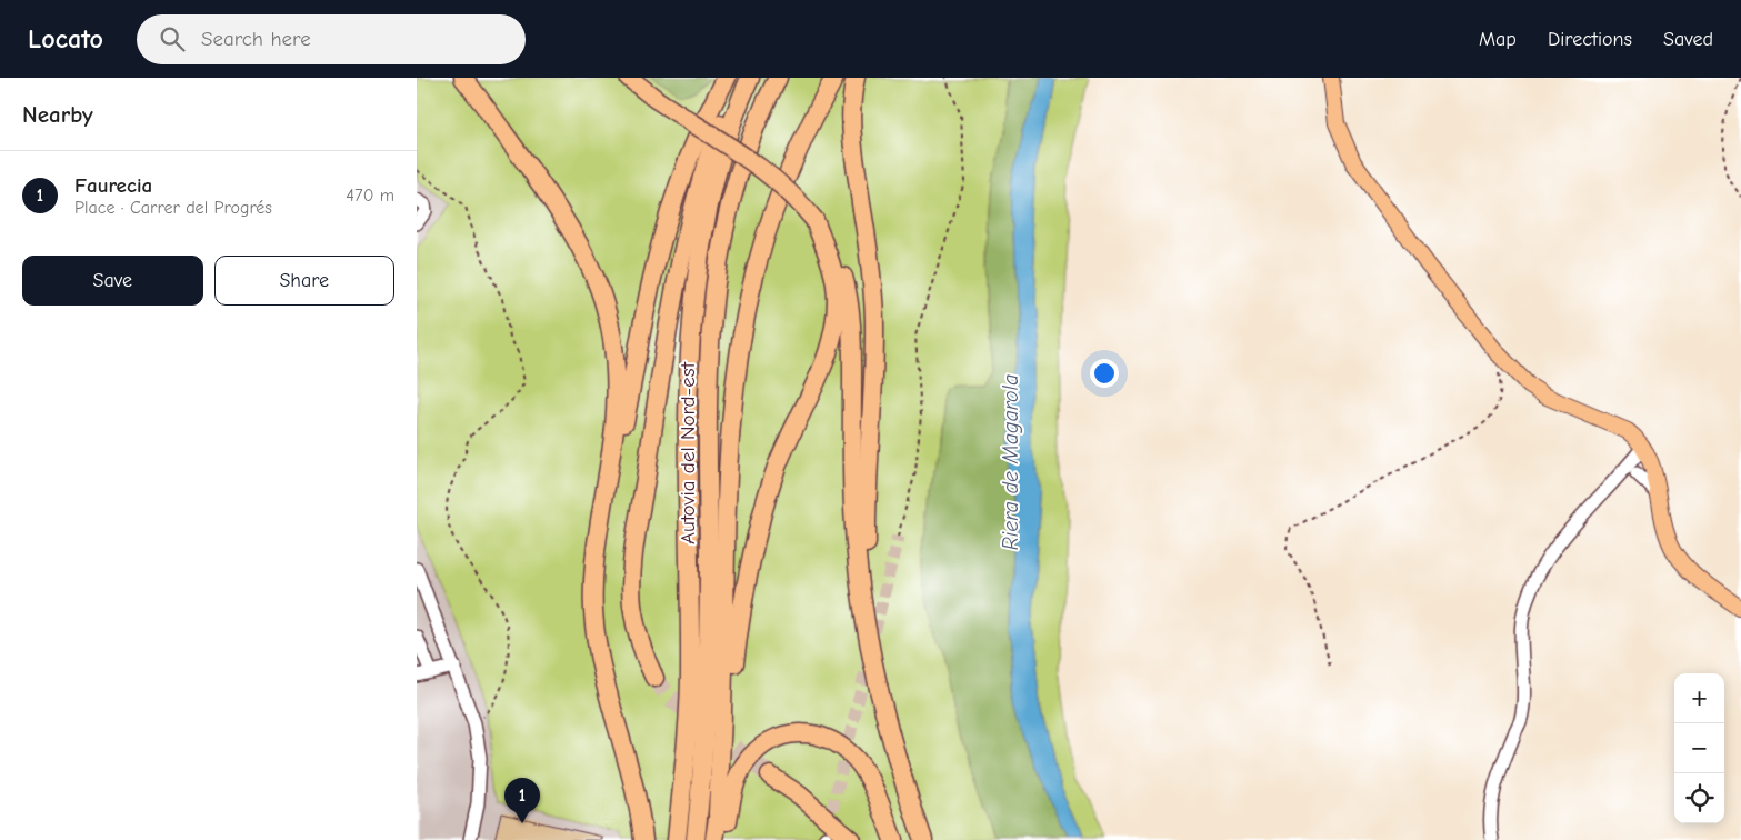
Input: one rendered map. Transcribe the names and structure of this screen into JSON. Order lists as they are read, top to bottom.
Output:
{
  "streets": {
    "highway": ["Autovia del Nord-est"]
  },
  "water": ["Riera de Magarola"],
  "page": {
    "header": "Locato",
    "search": "Search here",
    "nav": ["Map", "Directions", "Saved"],
    "heading": "Nearby",
    "list": [
      {
        "mark": "1",
        "name": "Faurecia",
        "note": "Place · Carrer del Progrés",
        "value": "470 m"
      }
    ],
    "buttons": ["Save", "Share"],
    "map_buttons": ["+", "−"],
    "pins": "1"
  }
}
